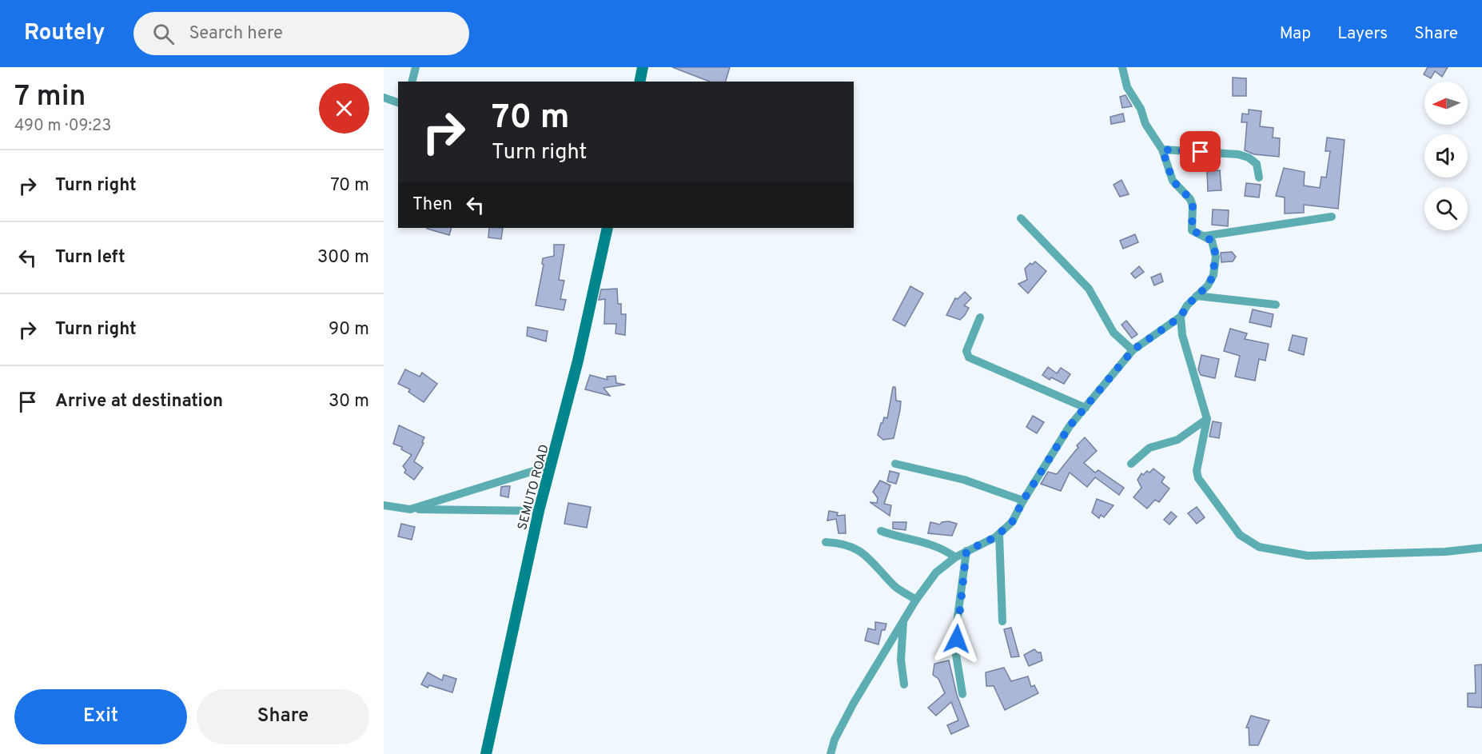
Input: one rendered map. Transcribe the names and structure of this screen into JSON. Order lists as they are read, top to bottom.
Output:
{
  "streets": {
    "main road": ["SEMUTO ROAD"]
  },
  "north": "left",
  "page": {
    "header": "Routely",
    "search": "Search here",
    "nav": ["Map", "Layers", "Share"],
    "heading": ["7 min", "490 m · 09:23"],
    "turn": ["70 m", "Turn right"],
    "list": [
      {
        "name": "Turn right",
        "value": "70 m"
      },
      {
        "name": "Turn left",
        "value": "300 m"
      },
      {
        "name": "Turn right",
        "value": "90 m"
      },
      {
        "name": "Arrive at destination",
        "value": "30 m"
      }
    ],
    "then": "Then",
    "buttons": ["Exit", "Share"]
  }
}
